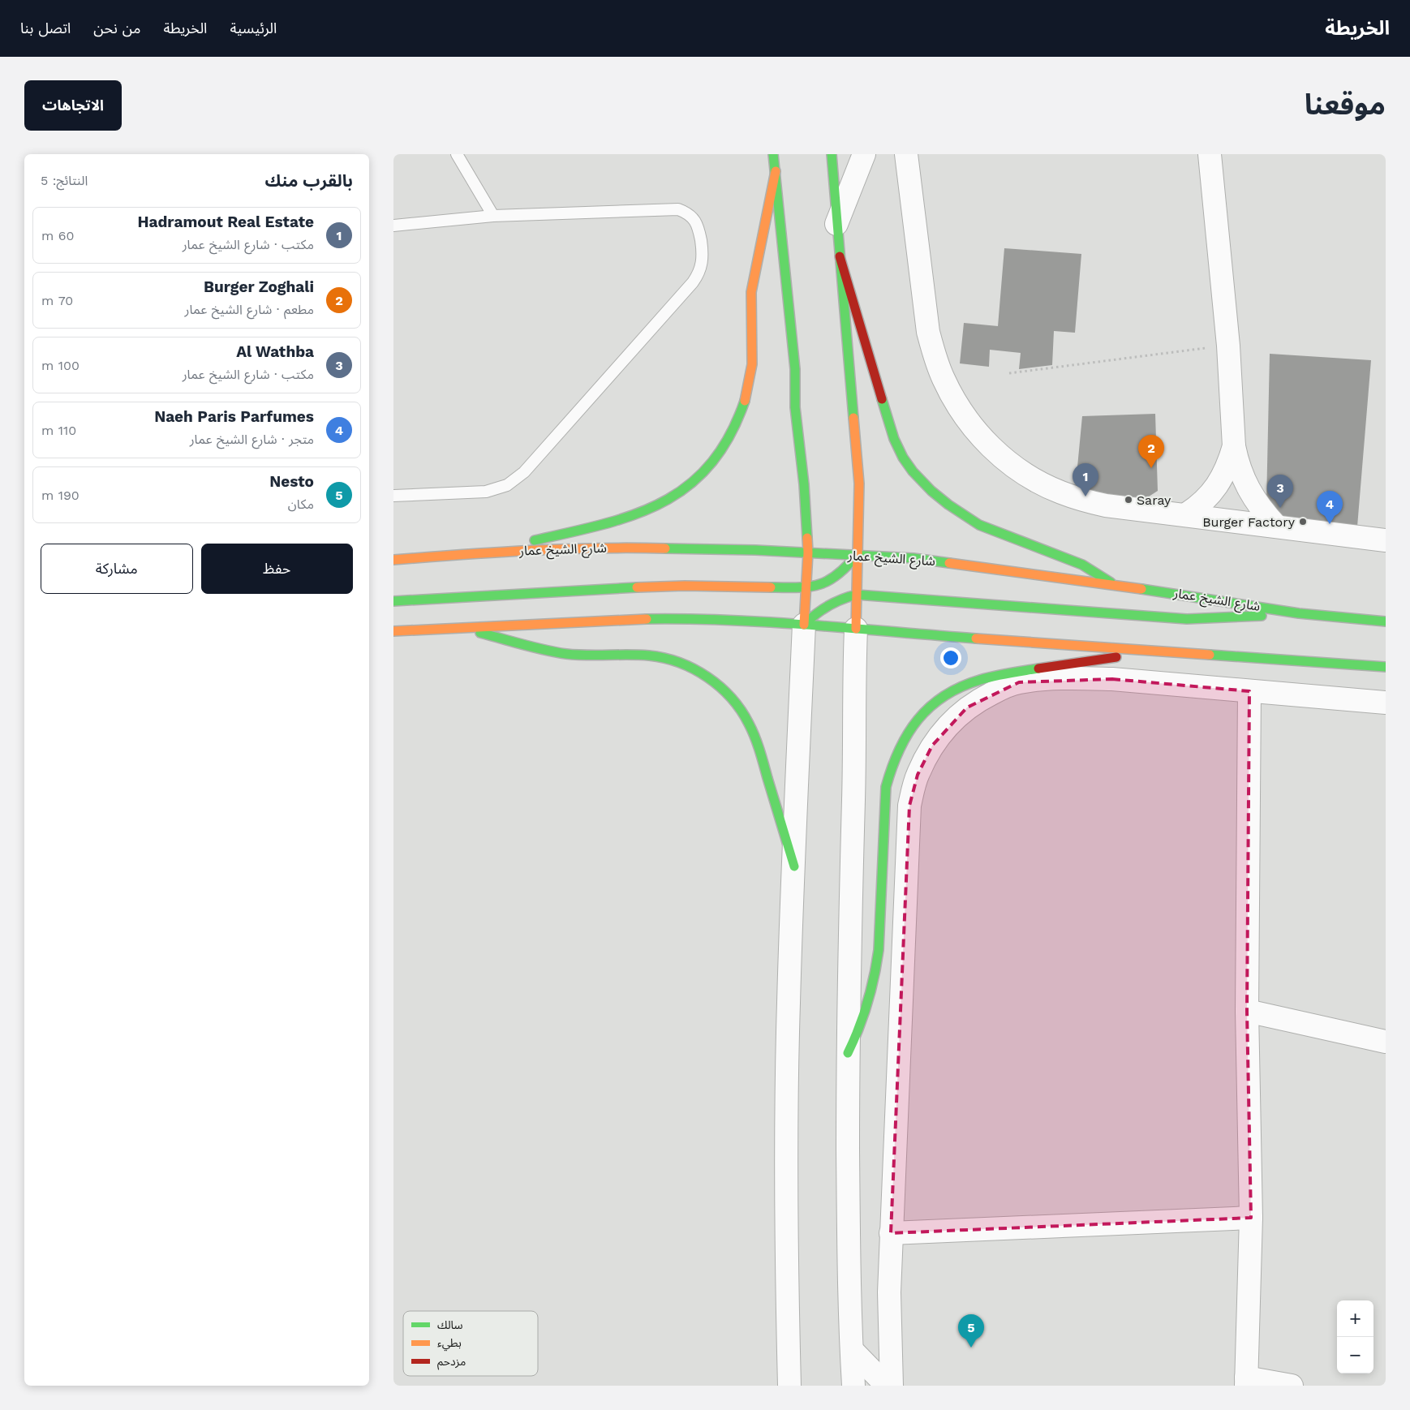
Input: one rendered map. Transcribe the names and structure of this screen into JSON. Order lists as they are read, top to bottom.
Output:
{
  "streets": {
    "main road": ["شارع الشيخ عمار"]
  },
  "places": ["Saray", "Burger Factory"],
  "legend": ["سالك", "بطيء", "مزدحم"],
  "page": {
    "header": "الخريطة",
    "nav": [
      "الرئيسية",
      "الخريطة",
      "من نحن",
      "اتصل بنا"
    ],
    "title": "موقعنا",
    "buttons": [
      "الاتجاهات",
      ["حفظ", "مشاركة"]
    ],
    "heading": ["بالقرب منك", "النتائج: 5"],
    "list": [
      {
        "mark": "1",
        "name": "Hadramout Real Estate",
        "note": "مكتب · شارع الشيخ عمار",
        "value": "60 m"
      },
      {
        "mark": "2",
        "name": "Burger Zoghali",
        "note": "مطعم · شارع الشيخ عمار",
        "value": "70 m"
      },
      {
        "mark": "3",
        "name": "Al Wathba",
        "note": "مكتب · شارع الشيخ عمار",
        "value": "100 m"
      },
      {
        "mark": "4",
        "name": "Naeh Paris Parfumes",
        "note": "متجر · شارع الشيخ عمار",
        "value": "110 m"
      },
      {
        "mark": "5",
        "name": "Nesto",
        "note": "مكان",
        "value": "190 m"
      }
    ],
    "pins": [
      "2",
      "1",
      "3",
      "4",
      "5"
    ],
    "map_buttons": ["+", "−"]
  }
}
